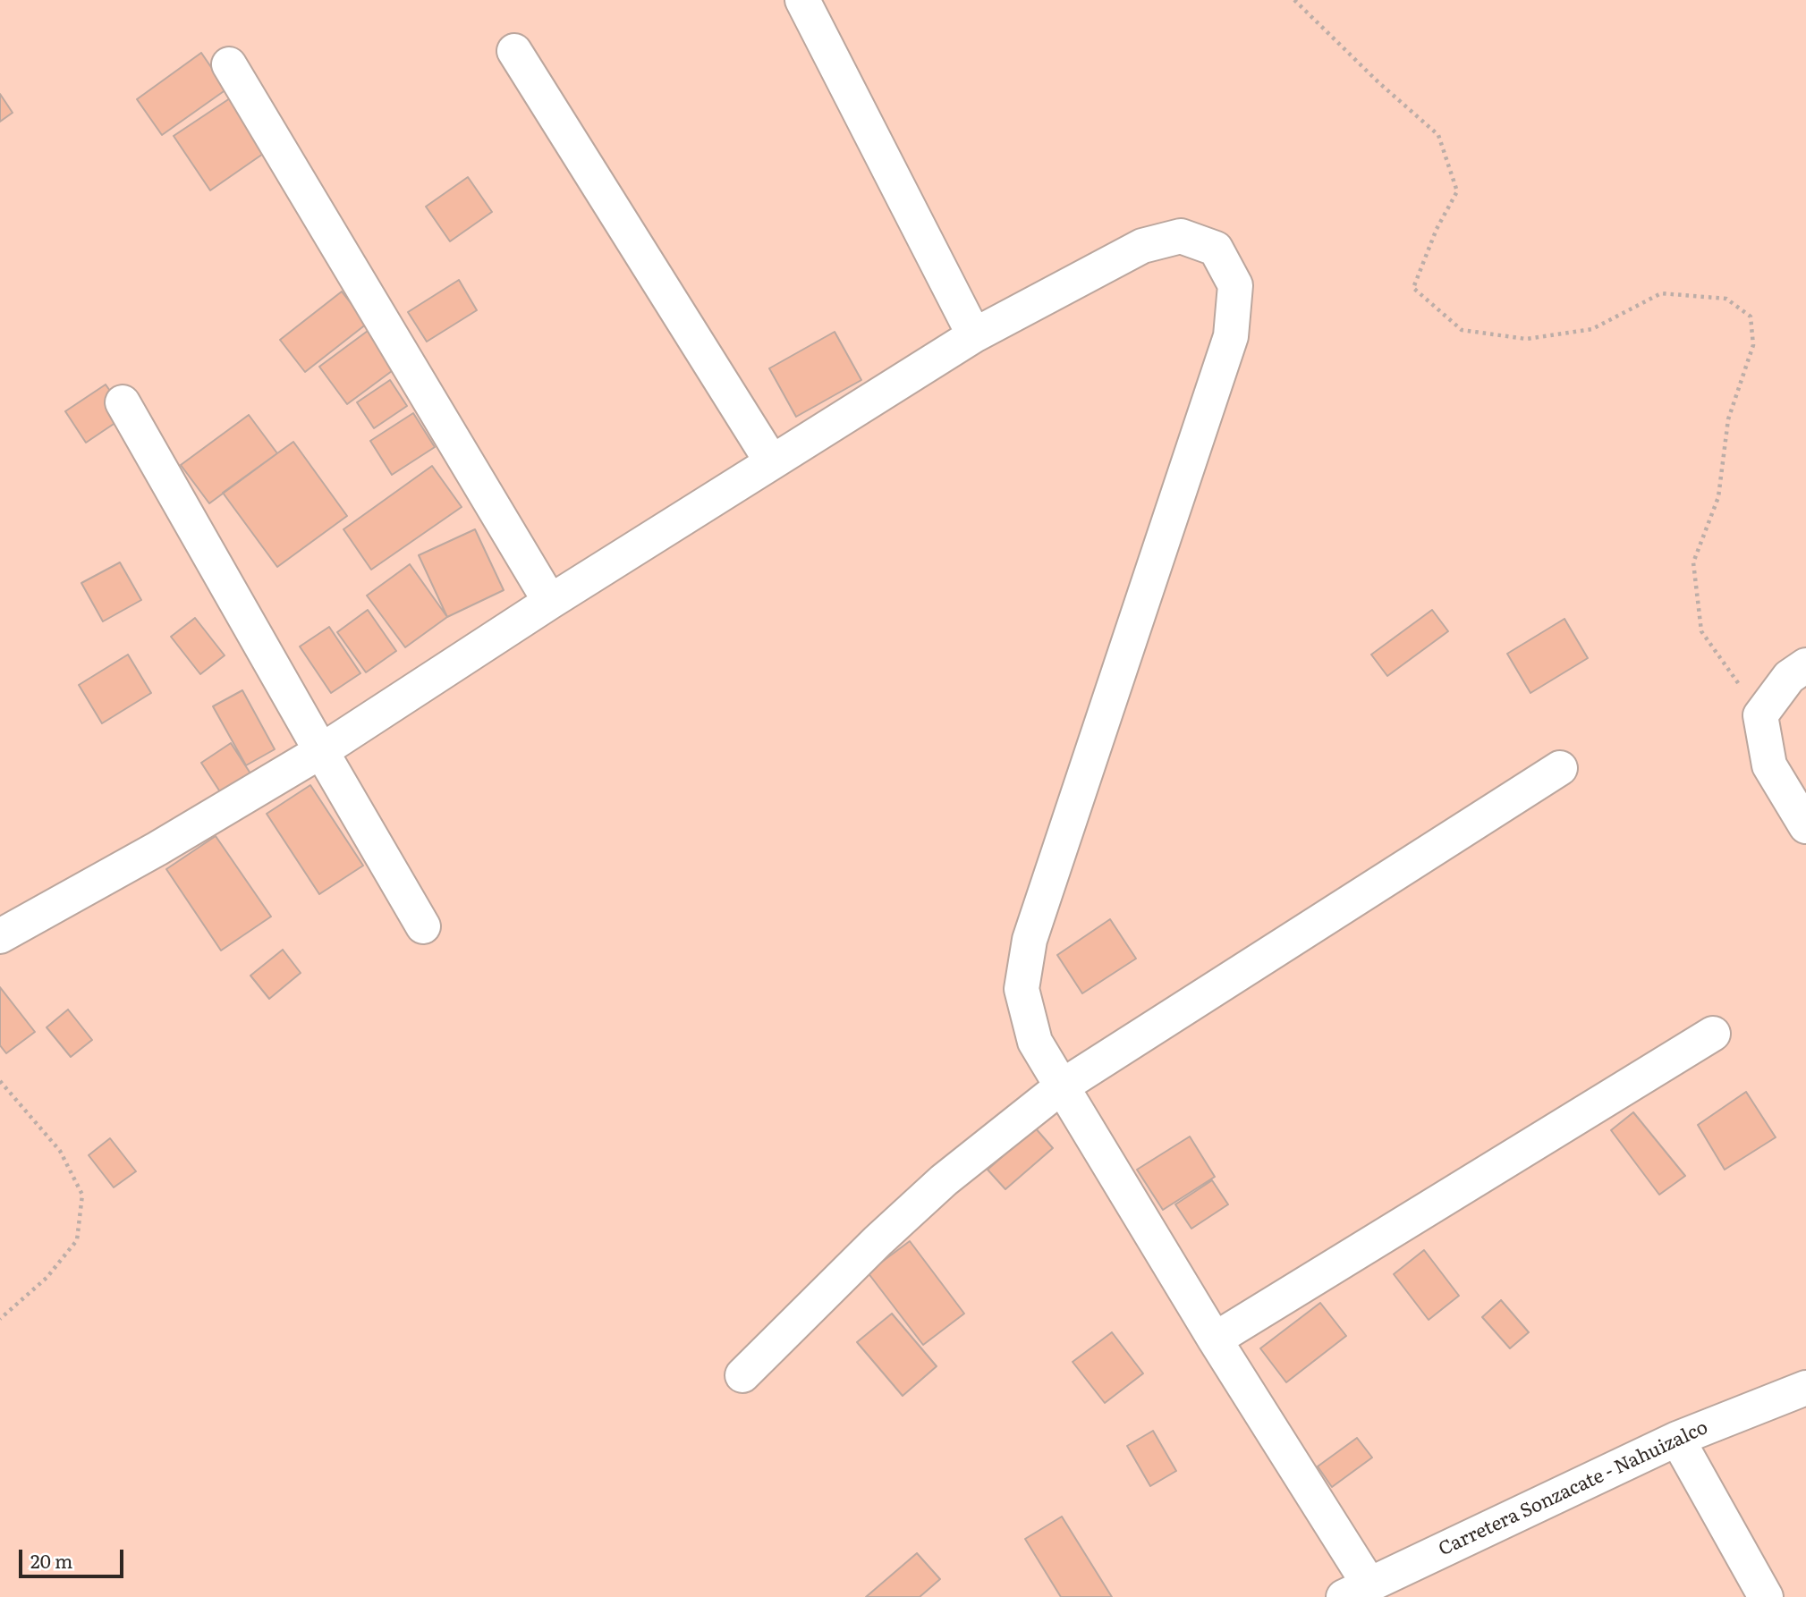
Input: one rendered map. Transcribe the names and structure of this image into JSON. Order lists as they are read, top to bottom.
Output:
{
  "streets": {
    "street": ["Carretera Sonzacate - Nahuizalco"]
  },
  "scale_bar": "20 m"
}
